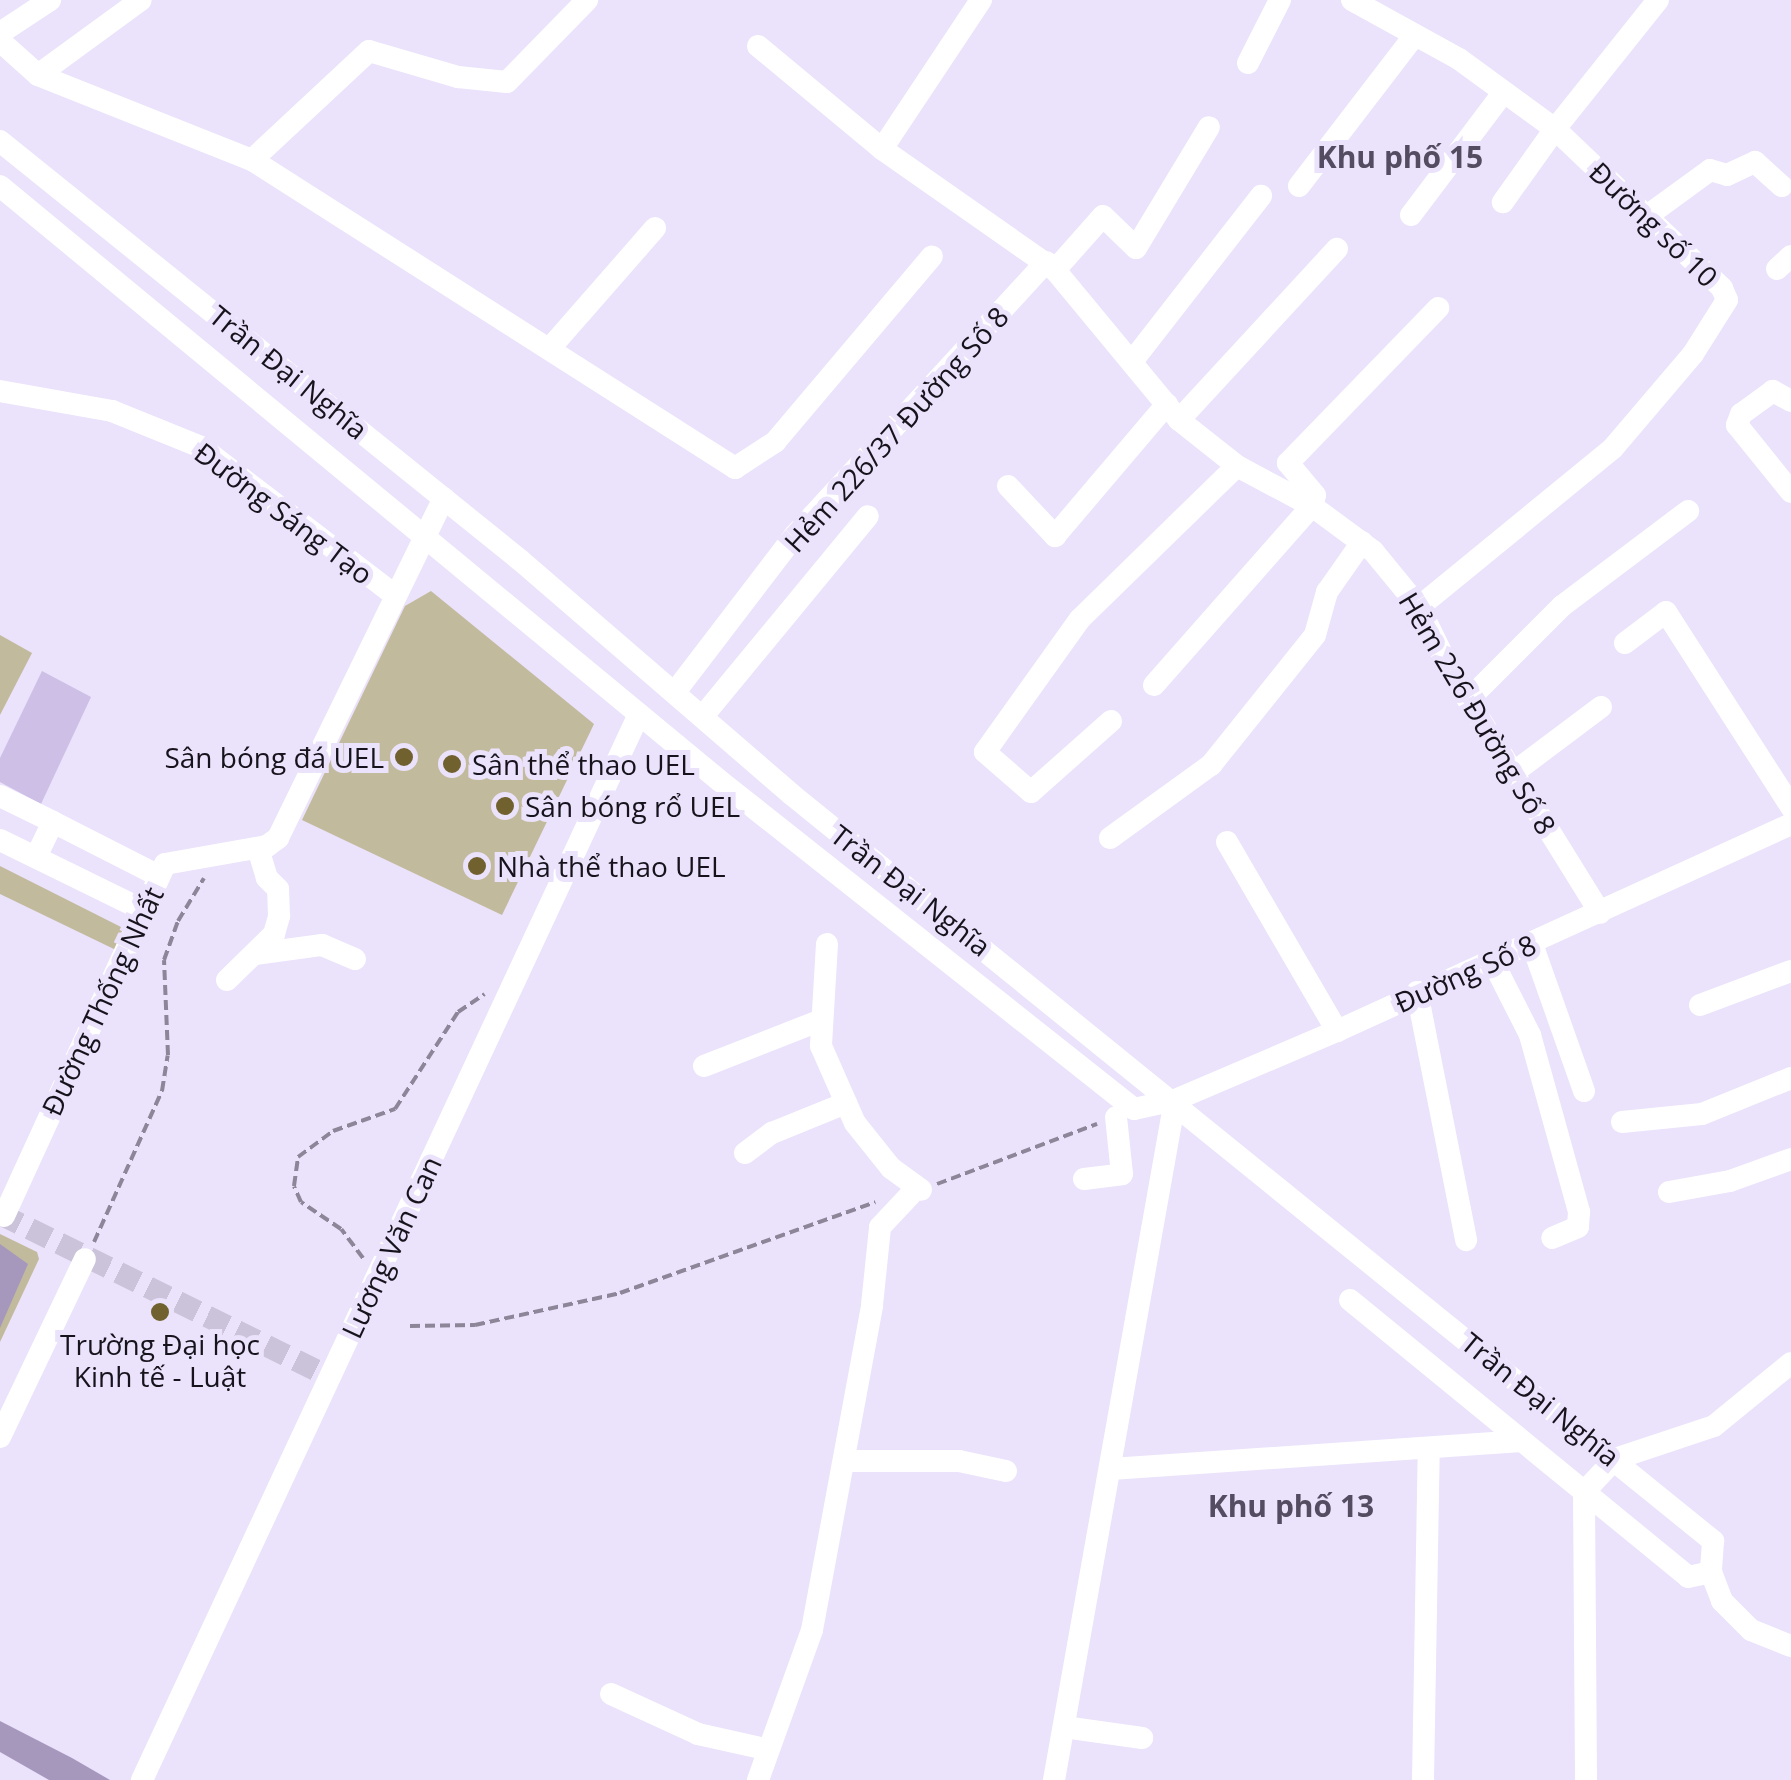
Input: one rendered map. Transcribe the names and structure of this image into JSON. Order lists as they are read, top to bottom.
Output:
{
  "streets": {
    "street": [
      "Đường số 10",
      "Trần Đại Nghĩa",
      "Hẻm 226/37 Đường Số 8",
      "Đường Sáng Tạo",
      "Hẻm 226 Đường Số 8",
      "Đường Số 8",
      "Đường Thống Nhất",
      "Lương Văn Can"
    ]
  },
  "crossings": [
    ["Đường số 10", "Hẻm 226 Đường Số 8"],
    ["Trần Đại Nghĩa", "Hẻm 226/37 Đường Số 8"],
    ["Trần Đại Nghĩa", "Đường Số 8"],
    ["Trần Đại Nghĩa", "Lương Văn Can"],
    ["Hẻm 226/37 Đường Số 8", "Hẻm 226 Đường Số 8"],
    ["Hẻm 226 Đường Số 8", "Đường Số 8"]
  ],
  "districts": ["Khu phố 15", "Khu phố 13"],
  "places": [
    "Sân bóng đá UEL",
    "Sân thể thao UEL",
    "Sân bóng rổ UEL",
    "Nhà thể thao UEL",
    "Trường Đại học Kinh tế - Luật"
  ]
}
